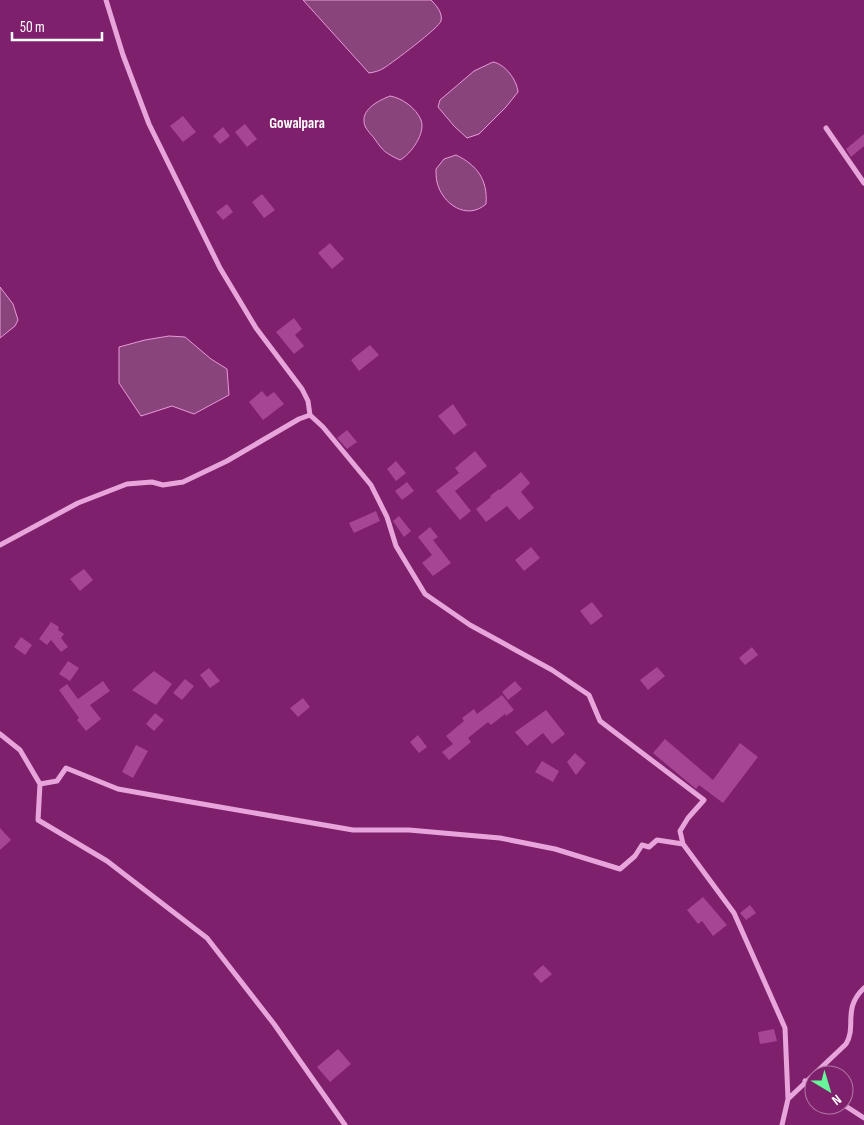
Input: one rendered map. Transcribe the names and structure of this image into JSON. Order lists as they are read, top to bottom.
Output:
{
  "districts": ["Gowalpara"],
  "scale_bar": "50 m",
  "north": "bottom right"
}
